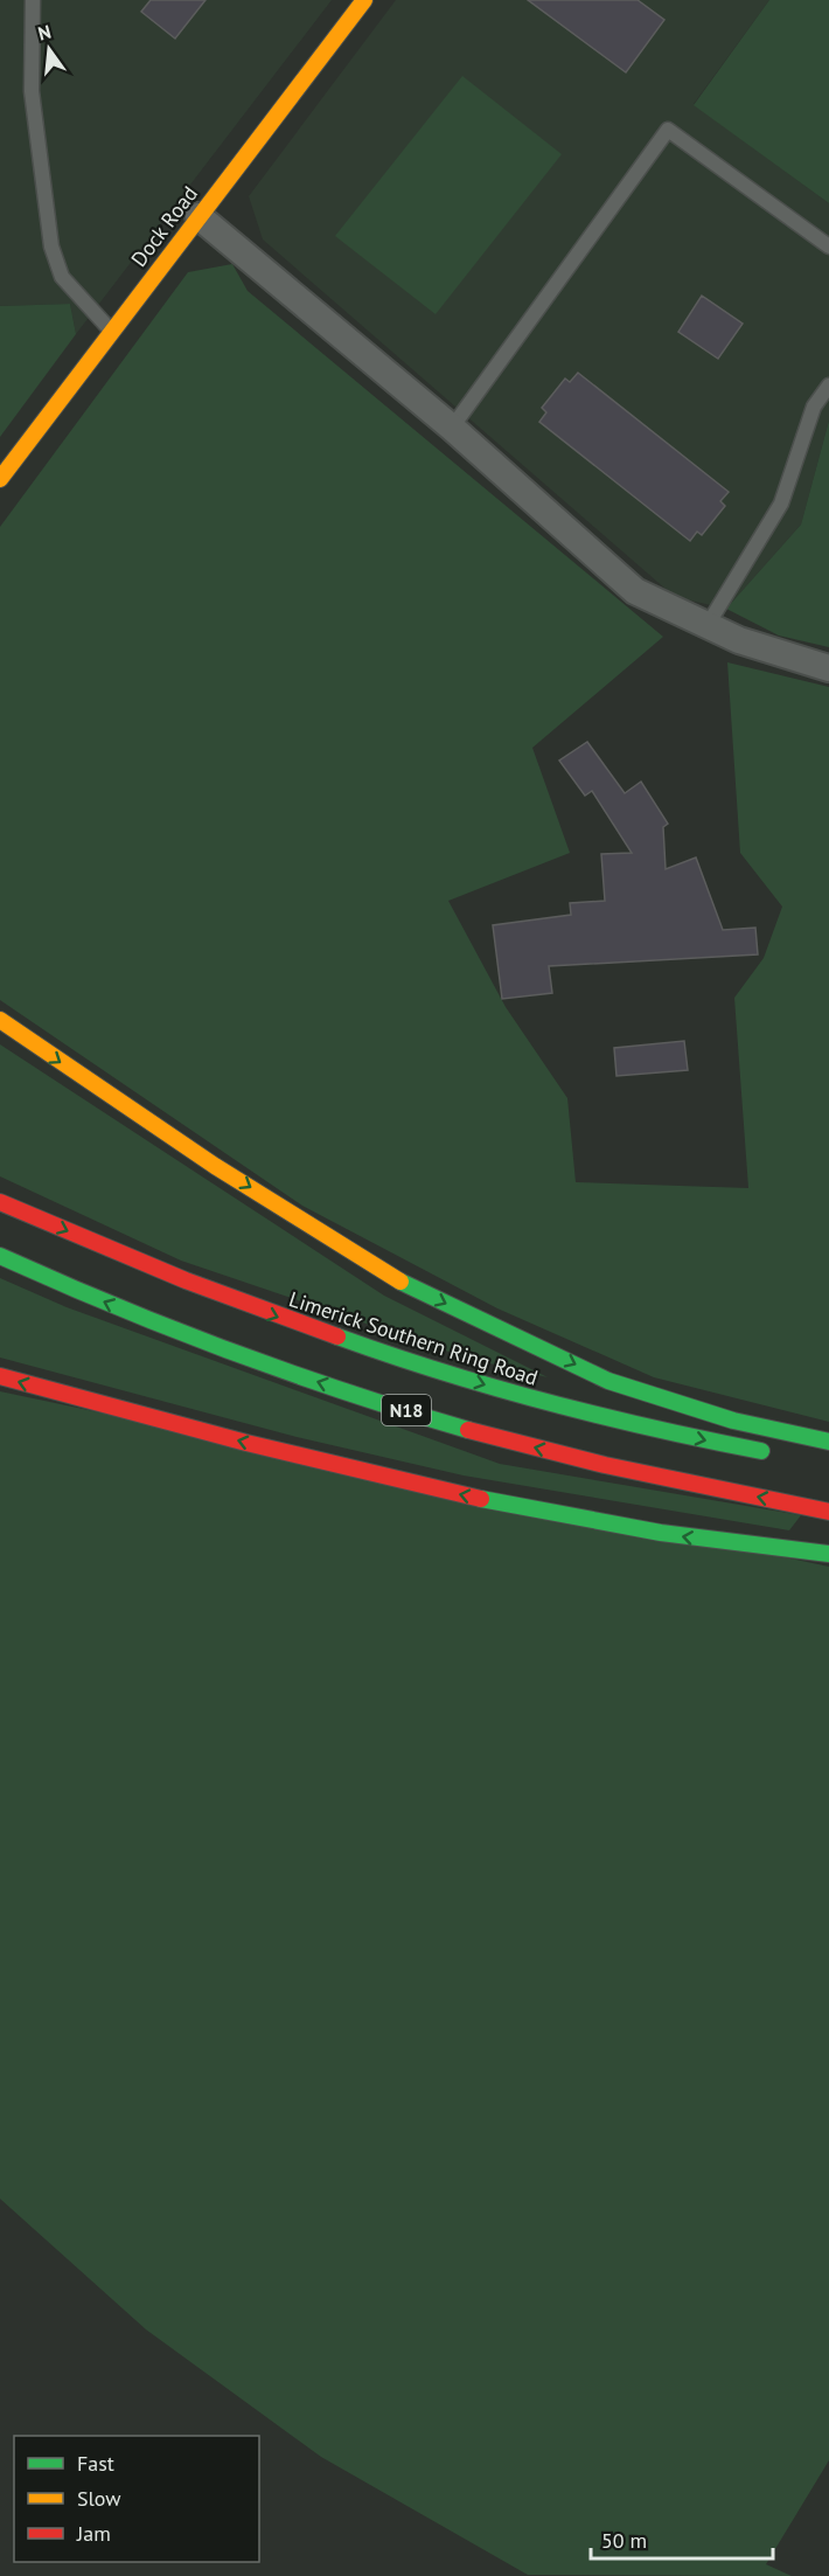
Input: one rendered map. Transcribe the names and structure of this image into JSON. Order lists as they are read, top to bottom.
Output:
{
  "streets": {
    "main road": ["Dock Road", "Limerick Southern Ring Road", "N18"]
  },
  "legend": ["Fast", "Slow", "Jam"],
  "scale_bar": "50 m",
  "north": "top"
}
